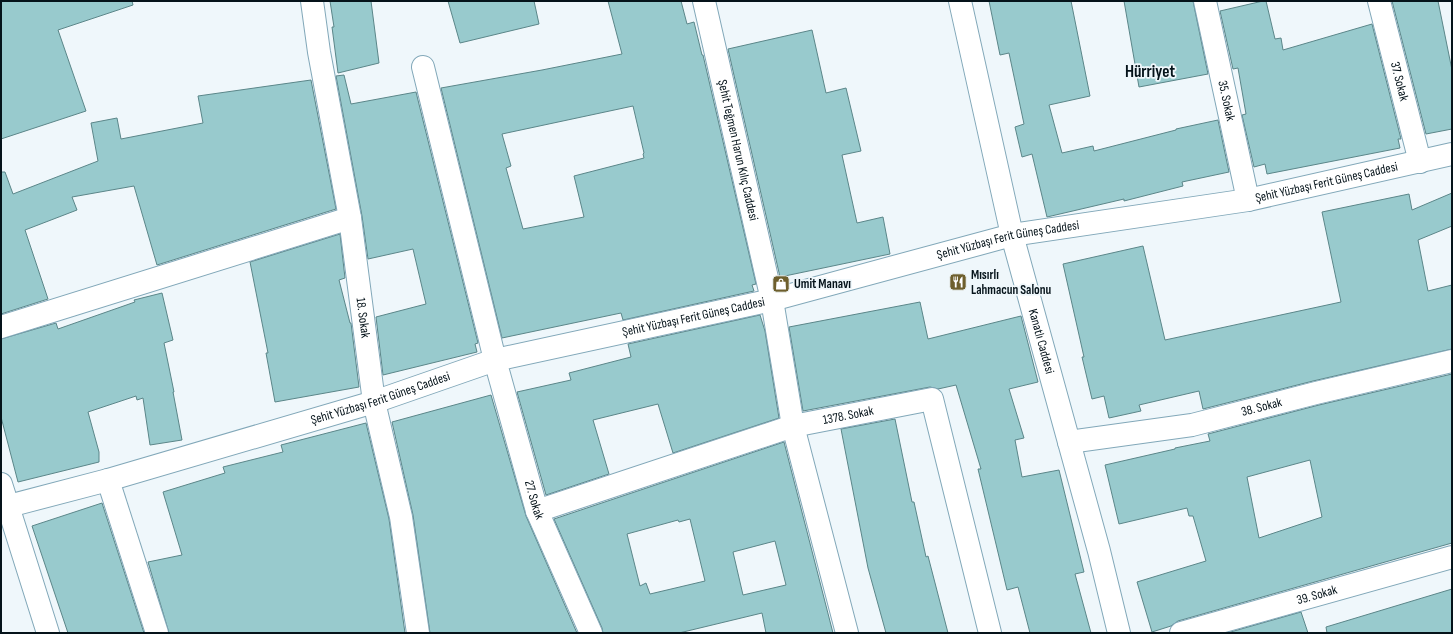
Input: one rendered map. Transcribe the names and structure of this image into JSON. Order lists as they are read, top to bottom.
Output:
{
  "streets": {
    "street": [
      "37. Sokak",
      "35. Sokak",
      "Şehit Teğmen Harun Kılıç Caddesi",
      "Şehit Yüzbaşı Ferit Güneş Caddesi",
      "18. Sokak",
      "Kanatlı Caddesi",
      "38. Sokak",
      "1378. Sokak",
      "27. Sokak",
      "39. Sokak"
    ]
  },
  "crossings": [
    ["37. Sokak", "Şehit Yüzbaşı Ferit Güneş Caddesi"],
    ["35. Sokak", "Şehit Yüzbaşı Ferit Güneş Caddesi"],
    ["Şehit Teğmen Harun Kılıç Caddesi", "Şehit Yüzbaşı Ferit Güneş Caddesi"],
    ["Şehit Yüzbaşı Ferit Güneş Caddesi", "18. Sokak"],
    ["Şehit Yüzbaşı Ferit Güneş Caddesi", "Kanatlı Caddesi"],
    ["Şehit Yüzbaşı Ferit Güneş Caddesi", "27. Sokak"],
    ["Kanatlı Caddesi", "38. Sokak"],
    ["1378. Sokak", "27. Sokak"]
  ],
  "districts": ["Hürriyet"],
  "places": {
    "restaurant": ["Mısırlı Lahmacun Salonu"],
    "shop": ["Umit Manavı"]
  }
}
